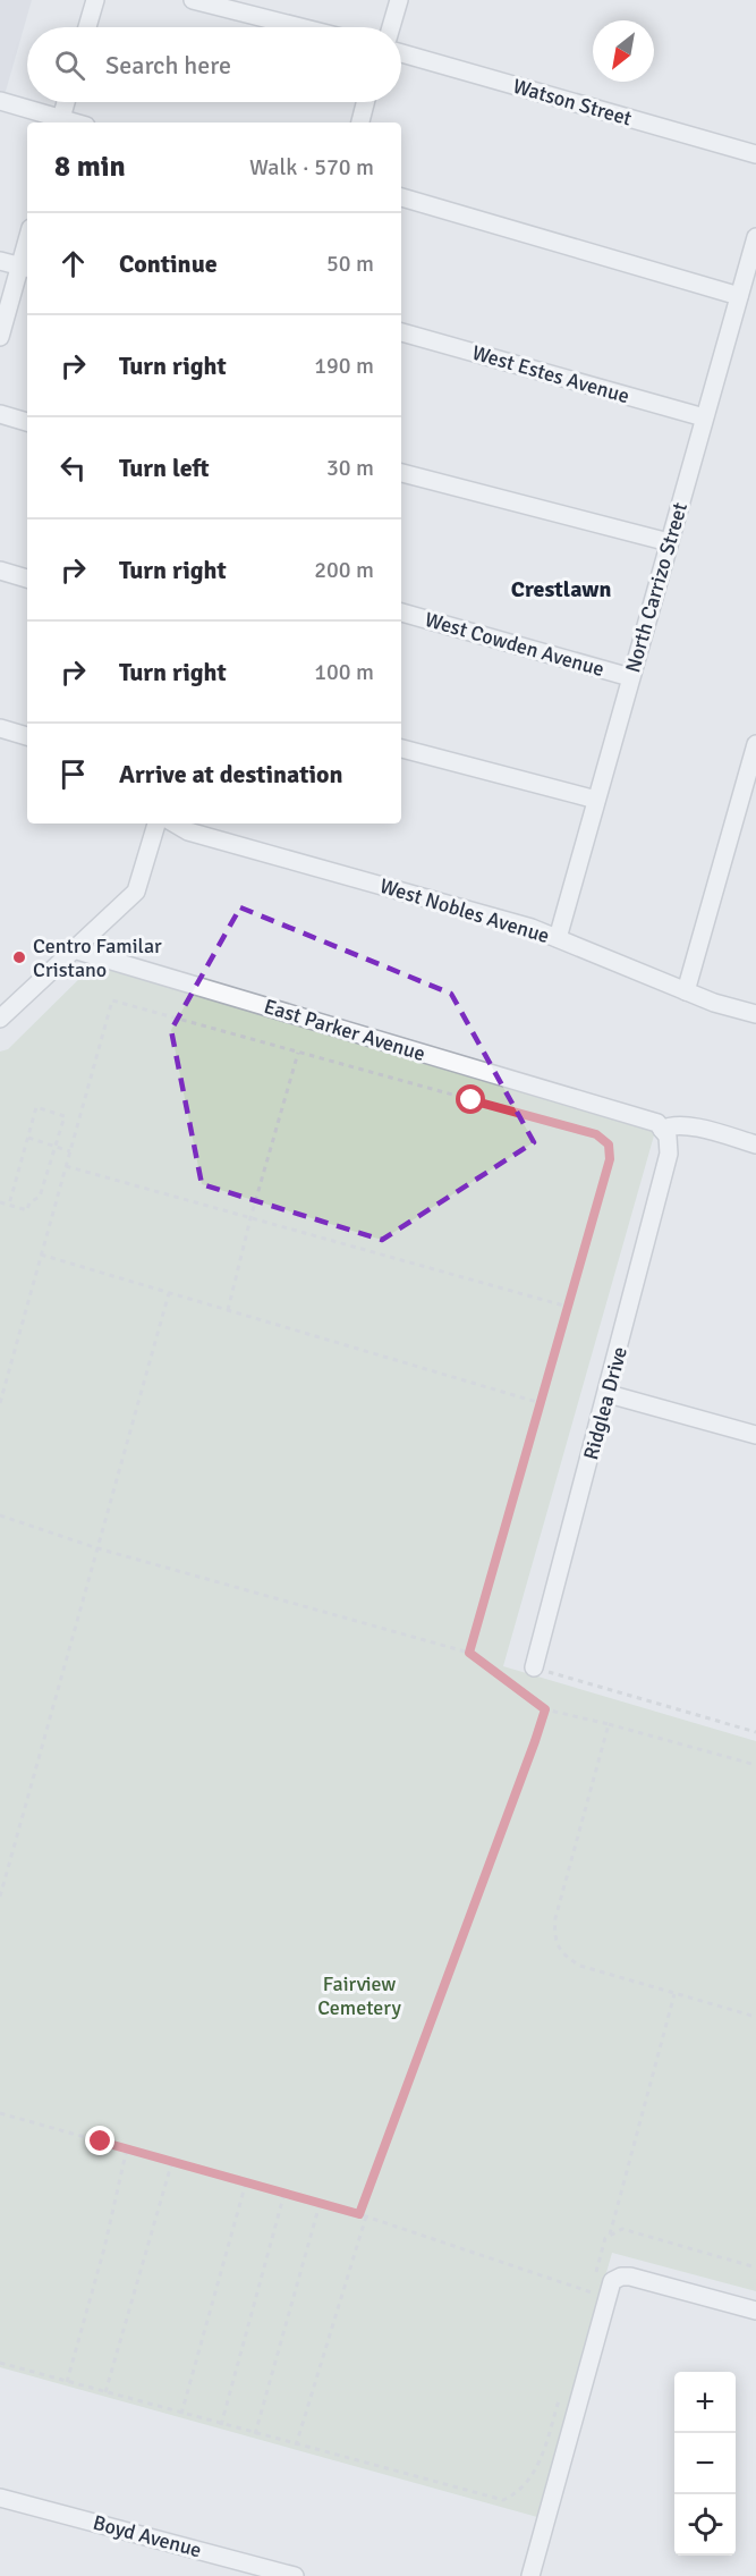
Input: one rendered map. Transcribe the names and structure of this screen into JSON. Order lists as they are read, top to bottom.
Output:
{
  "streets": {
    "street": [
      "Watson Street",
      "West Estes Avenue",
      "North Carrizo Street",
      "West Cowden Avenue",
      "West Nobles Avenue",
      "East Parker Avenue",
      "Ridglea Drive",
      "Boyd Avenue"
    ]
  },
  "crossings": [
    ["West Estes Avenue", "North Carrizo Street"],
    ["North Carrizo Street", "West Cowden Avenue"],
    ["North Carrizo Street", "West Nobles Avenue"],
    ["East Parker Avenue", "Ridglea Drive"]
  ],
  "districts": ["Crestlawn"],
  "parks": ["Fairview Cemetery"],
  "places": ["Centro Familar Cristano"],
  "north": "bottom left",
  "page": {
    "search": "Search here",
    "heading": ["8 min", "Walk · 570 m"],
    "list": [
      ["Continue", "50 m"],
      ["Turn right", "190 m"],
      ["Turn left", "30 m"],
      ["Turn right", "200 m"],
      ["Turn right", "100 m"],
      "Arrive at destination"
    ],
    "map_buttons": ["+", "−"]
  }
}
